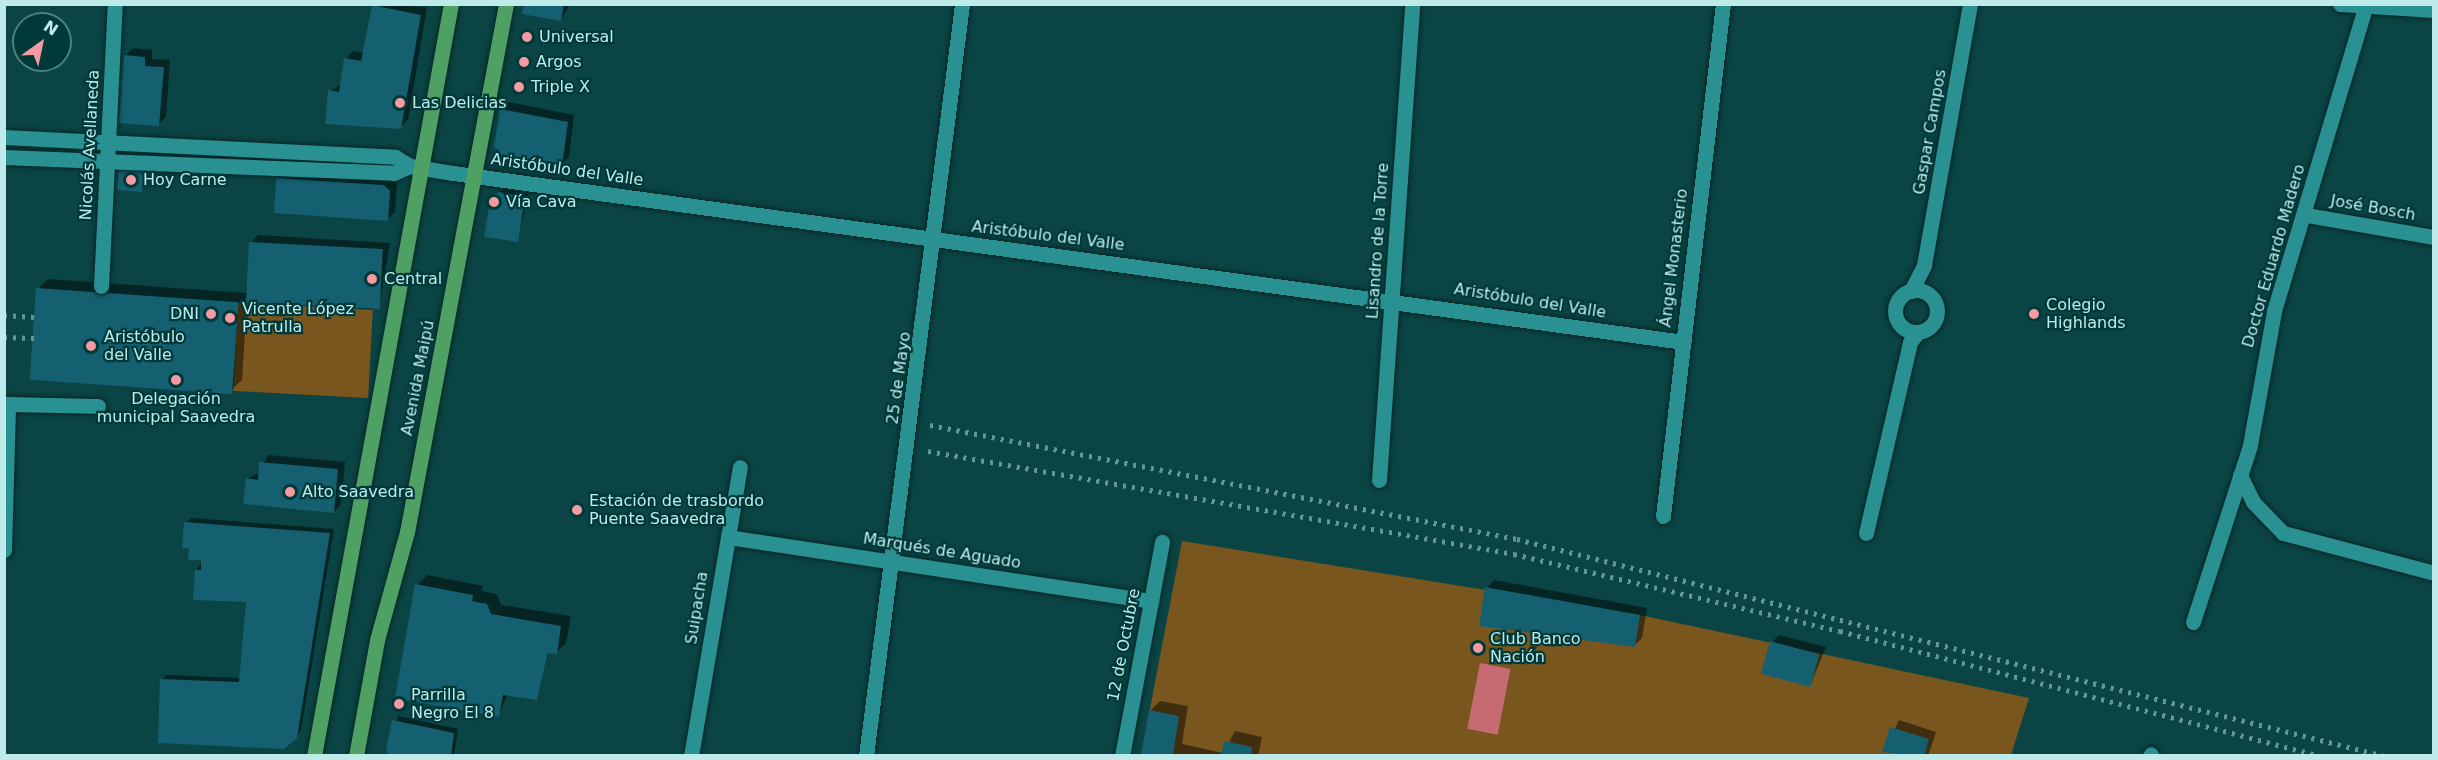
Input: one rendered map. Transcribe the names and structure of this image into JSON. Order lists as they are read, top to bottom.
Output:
{
  "streets": {
    "main road": ["Avenida Maipú"],
    "street": [
      "Gaspar Campos",
      "Nicolás Avellaneda",
      "Aristóbulo del Valle",
      "José Bosch",
      "Lisandro de la Torre",
      "Doctor Eduardo Madero",
      "Ángel Monasterio",
      "25 de Mayo",
      "Marqués de Aguado",
      "Suipacha",
      "12 de Octubre"
    ]
  },
  "crossings": [
    ["Nicolás Avellaneda", "Aristóbulo del Valle"],
    ["Aristóbulo del Valle", "Lisandro de la Torre"],
    ["Aristóbulo del Valle", "Ángel Monasterio"],
    ["Aristóbulo del Valle", "Avenida Maipú"],
    ["Aristóbulo del Valle", "25 de Mayo"],
    ["José Bosch", "Doctor Eduardo Madero"],
    ["25 de Mayo", "Marqués de Aguado"],
    ["Marqués de Aguado", "Suipacha"],
    ["Marqués de Aguado", "12 de Octubre"]
  ],
  "places": [
    "Universal",
    "Argos",
    "Triple X",
    "Las Delicias",
    "Hoy Carne",
    "Vía Cava",
    "Central",
    "DNI",
    "Colegio Highlands",
    "Vicente López Patrulla",
    "Aristóbulo del Valle",
    "Delegación municipal Saavedra",
    "Alto Saavedra",
    "Estación de trasbordo Puente Saavedra",
    "Club Banco Nación",
    "Parrilla Negro El 8"
  ],
  "north": "top right"
}
